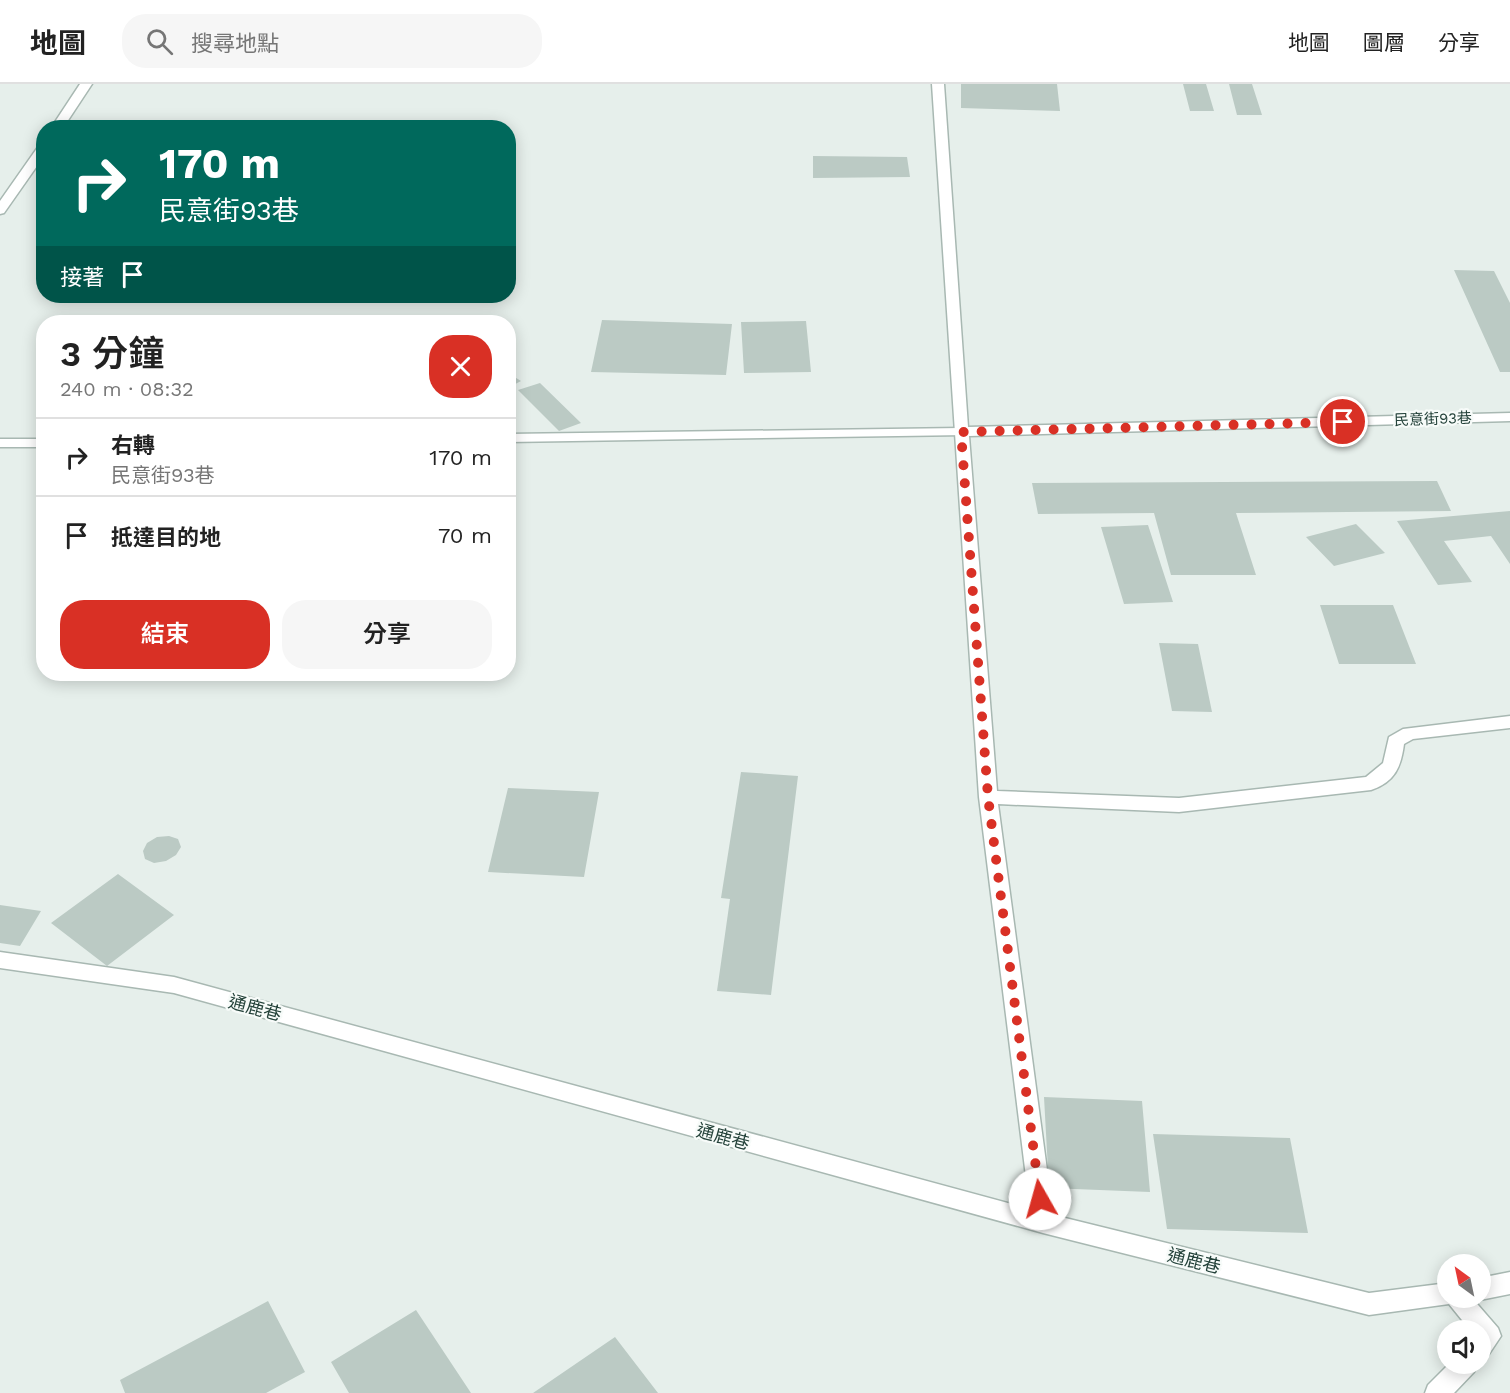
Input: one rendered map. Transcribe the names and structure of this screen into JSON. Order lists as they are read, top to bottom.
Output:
{
  "streets": {
    "street": ["民意街93巷", "通鹿巷"]
  },
  "north": "top left",
  "page": {
    "header": "地圖",
    "search": "搜尋地點",
    "nav": ["地圖", "圖層", "分享"],
    "turn": ["170 m", "民意街93巷"],
    "then": "接著",
    "heading": ["3 分鐘", "240 m · 08:32"],
    "list": [
      {
        "name": "右轉",
        "note": "民意街93巷",
        "value": "170 m"
      },
      {
        "name": "抵達目的地",
        "value": "70 m"
      }
    ],
    "buttons": ["結束", "分享"]
  }
}
